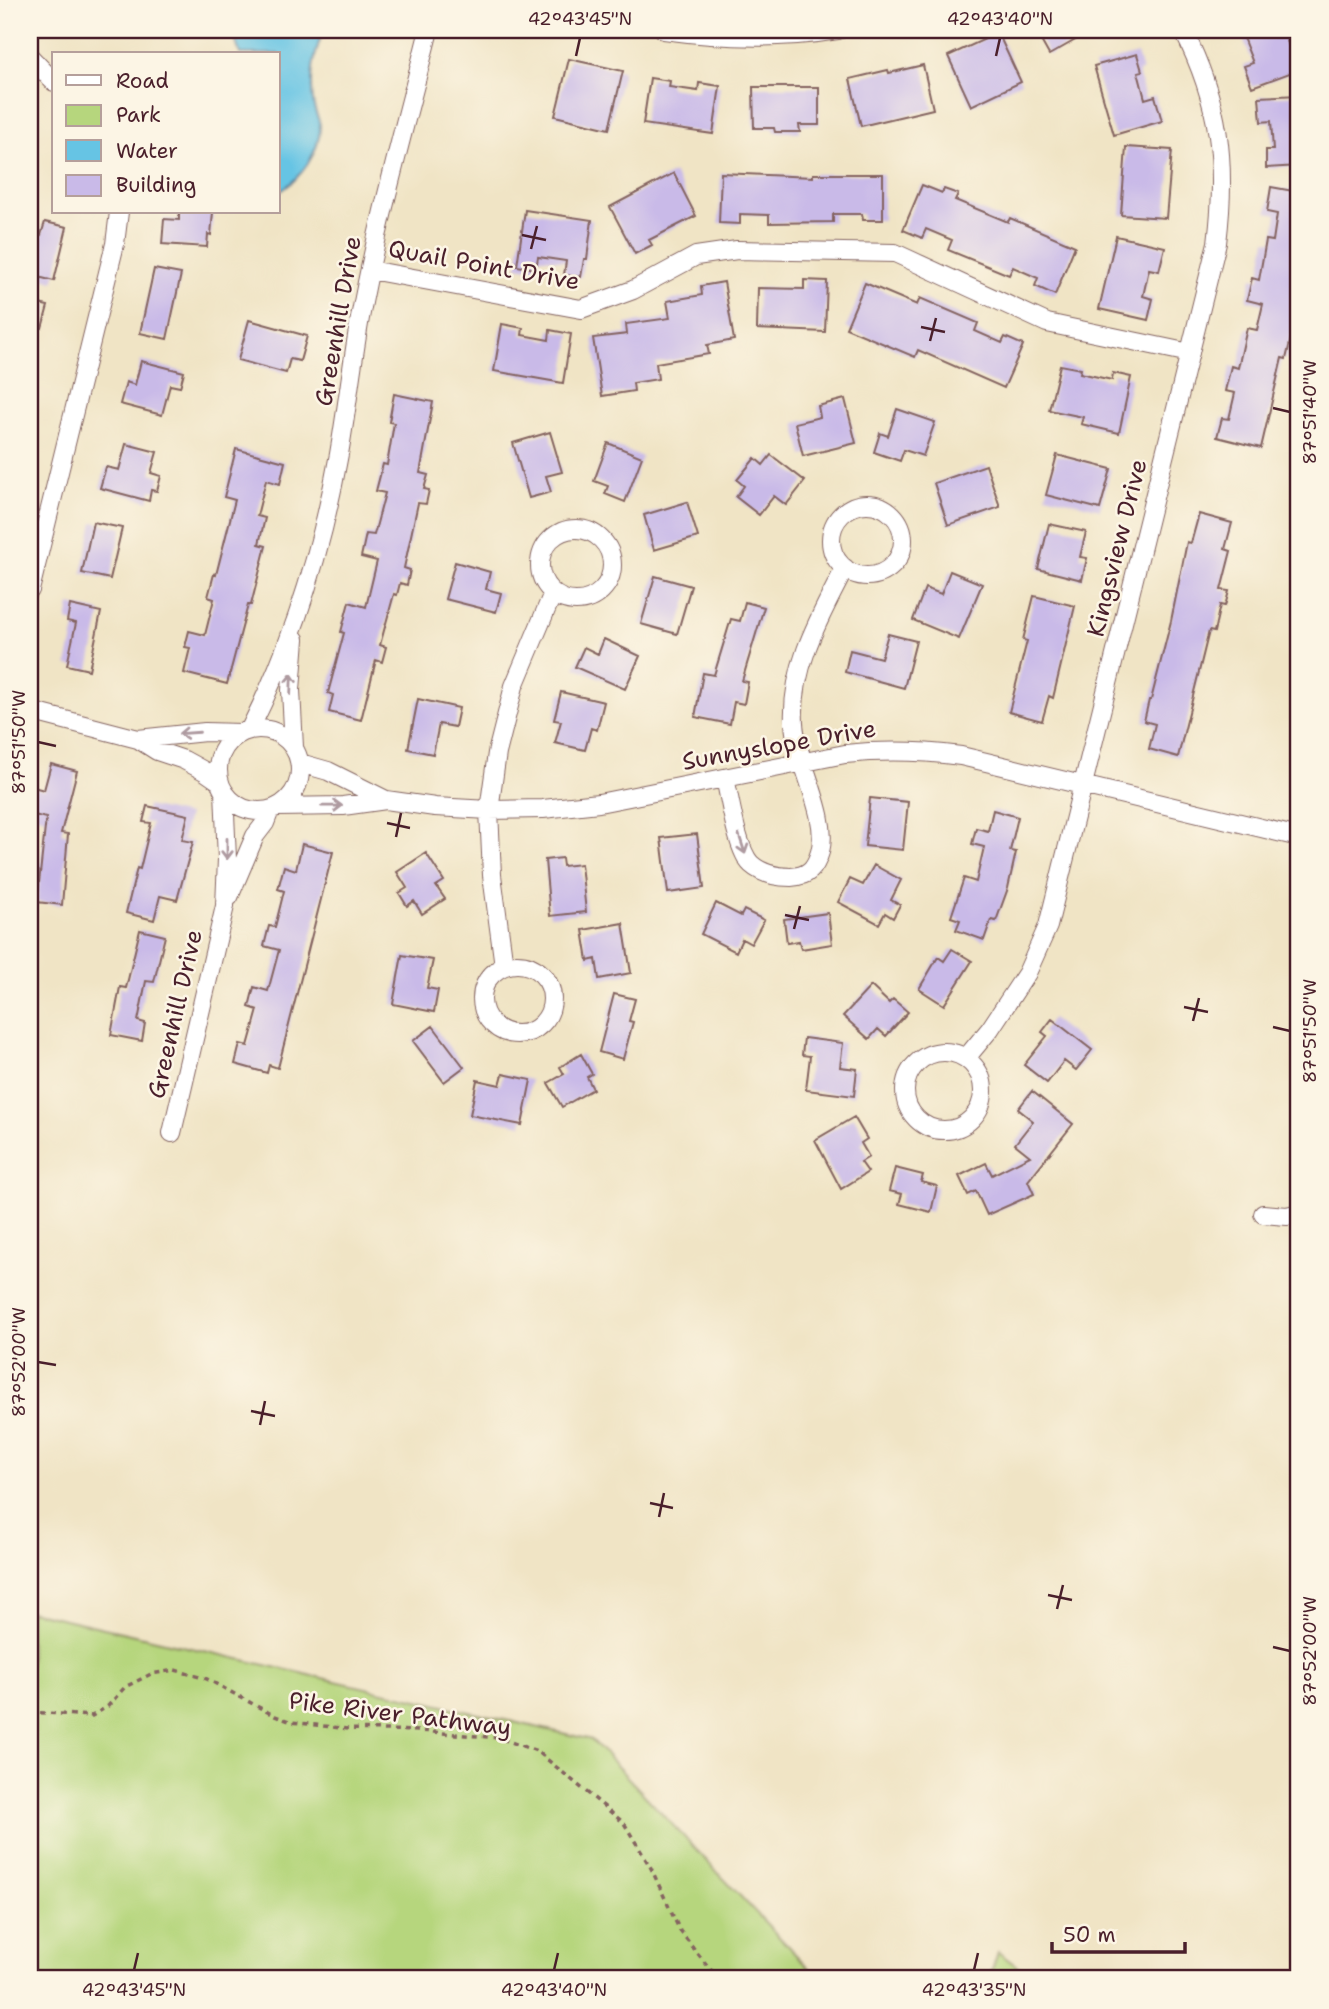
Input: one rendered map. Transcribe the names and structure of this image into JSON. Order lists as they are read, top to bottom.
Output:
{
  "streets": {
    "street": [
      "Quail Point Drive",
      "Greenhill Drive",
      "Kingsview Drive",
      "Sunnyslope Drive"
    ],
    "path": ["Pike River Pathway"]
  },
  "crossings": [
    ["Quail Point Drive", "Greenhill Drive"],
    ["Quail Point Drive", "Kingsview Drive"],
    ["Greenhill Drive", "Sunnyslope Drive"],
    ["Kingsview Drive", "Sunnyslope Drive"]
  ],
  "legend": [
    "Road",
    "Park",
    "Water",
    "Building"
  ],
  "scale_bar": "50 m",
  "coordinates": [
    "42°43'45\"N",
    "42°43'40\"N",
    "87°51'40\"W",
    "87°51'50\"W",
    "87°52'00\"W",
    "42°43'35\"N"
  ]
}
